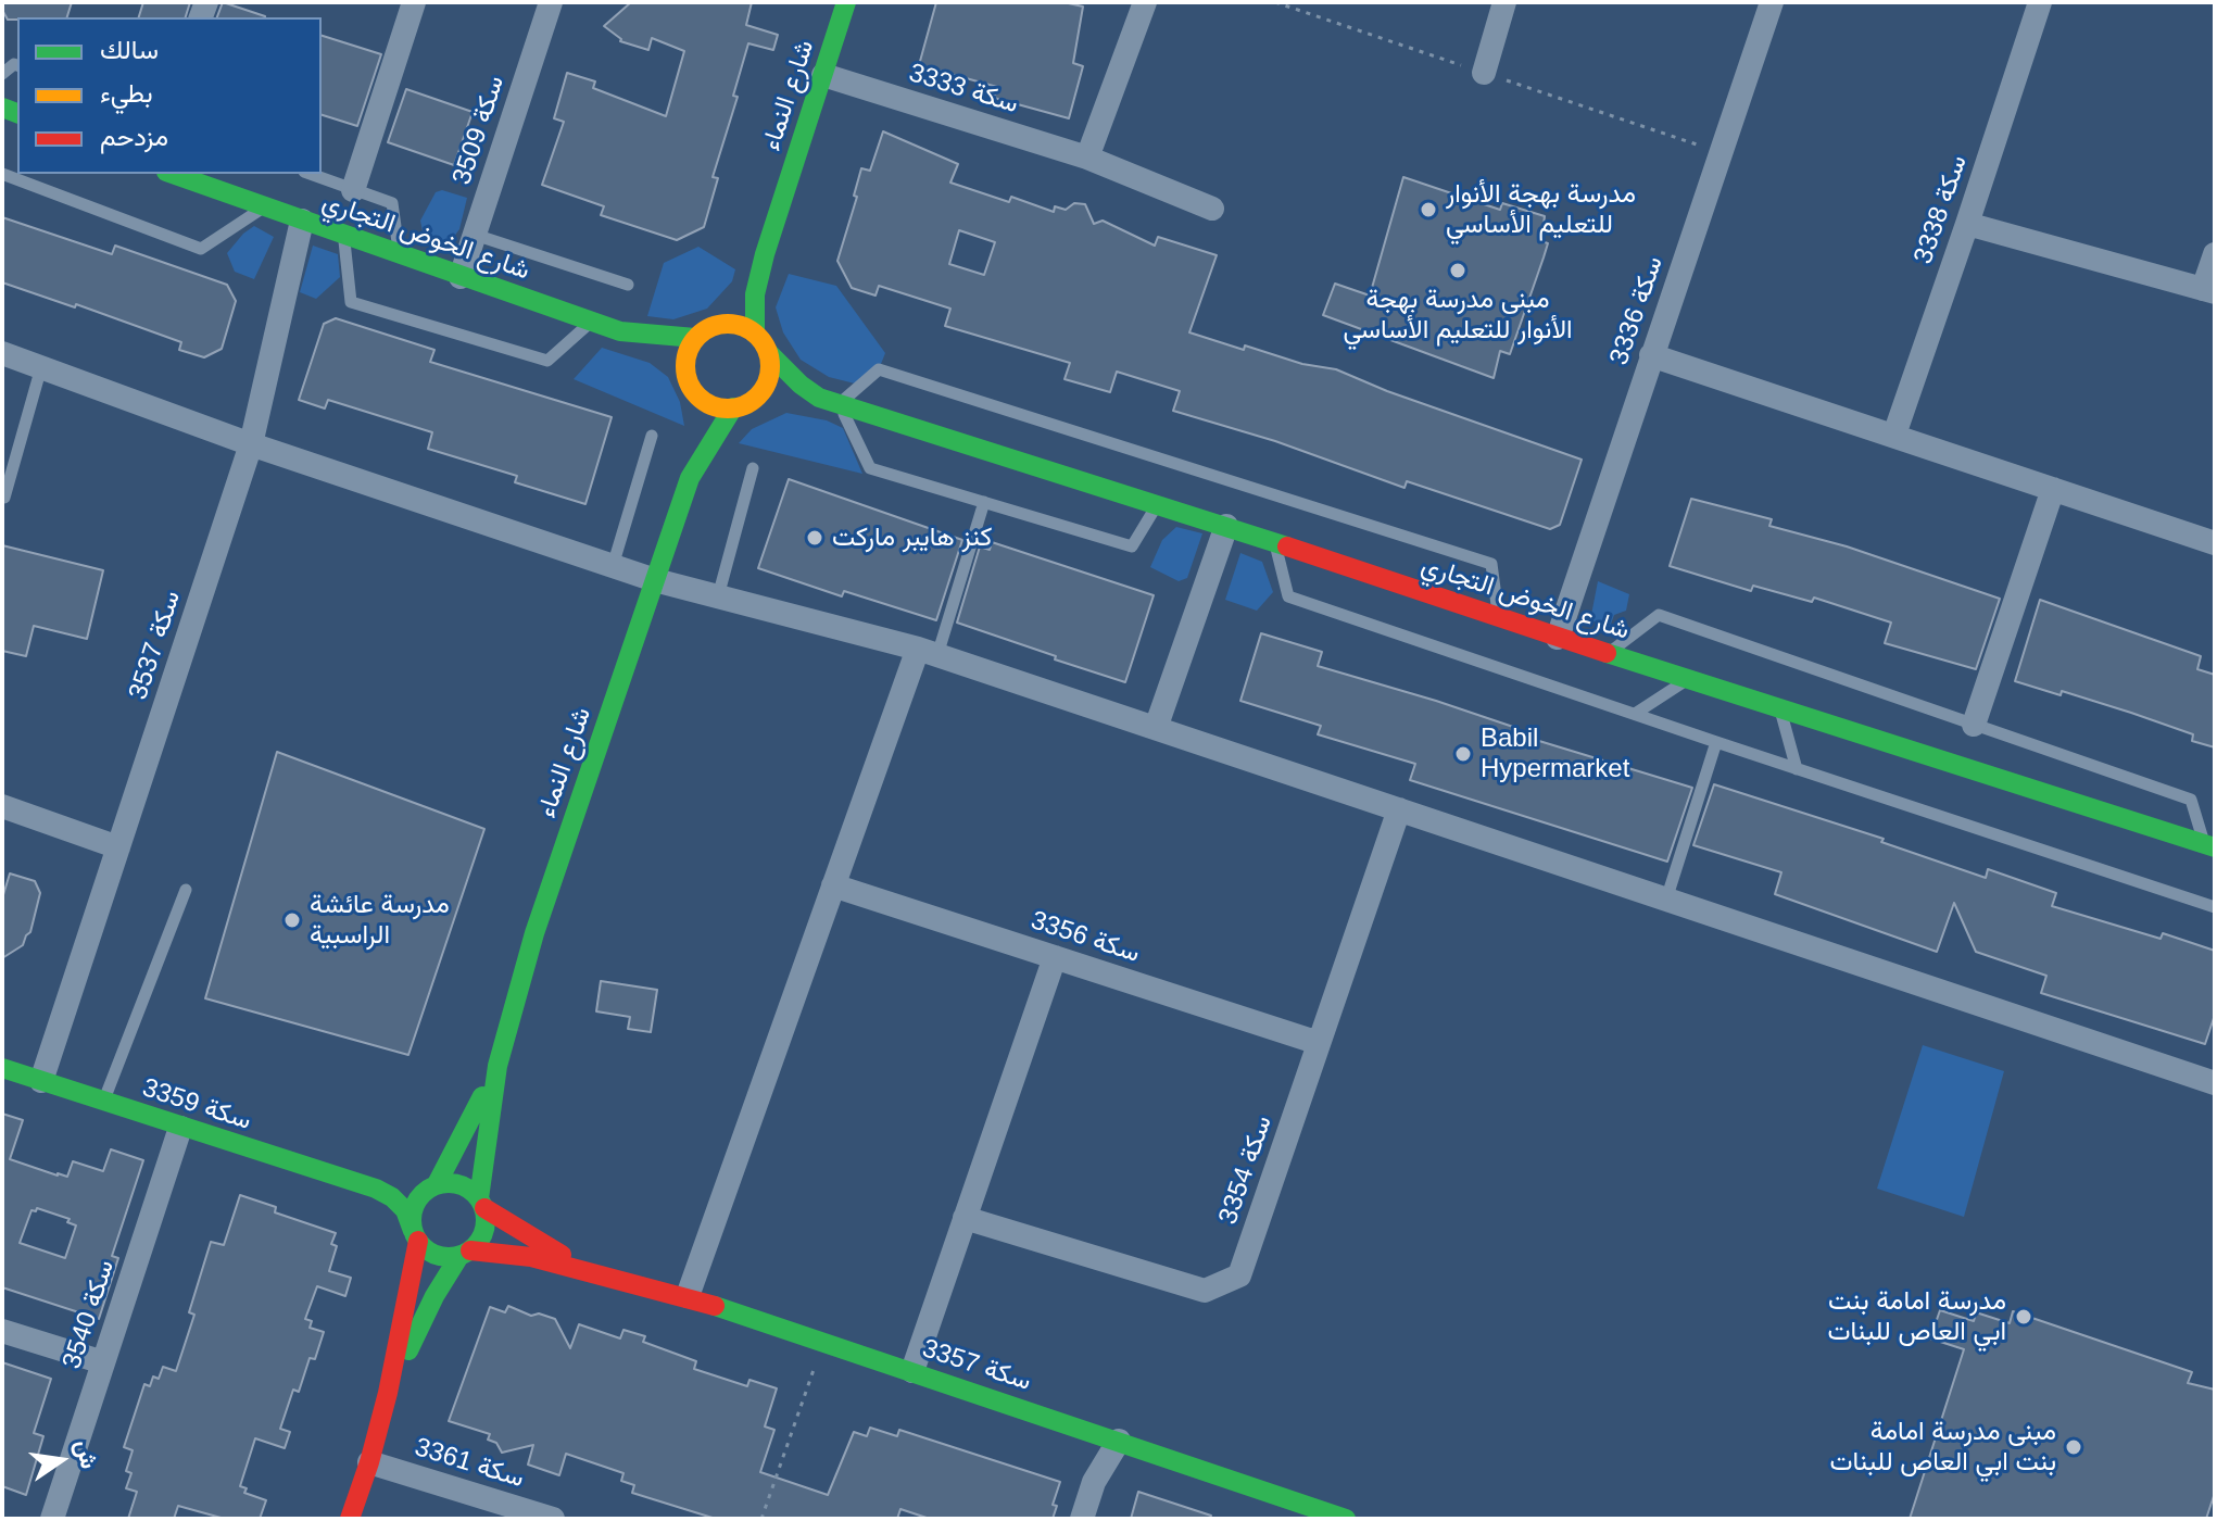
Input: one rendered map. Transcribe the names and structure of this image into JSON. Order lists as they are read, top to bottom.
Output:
{
  "streets": {
    "street": [
      "سكة 3333",
      "شارع النماء",
      "سكة 3509",
      "سكة 3338",
      "شارع الخوض التجاري",
      "سكة 3336",
      "سكة 3537",
      "سكة 3356",
      "سكة 3359",
      "سكة 3354",
      "سكة 3540",
      "سكة 3357",
      "سكة 3361"
    ]
  },
  "crossings": [
    ["سكة 3333", "شارع النماء"],
    ["شارع النماء", "شارع الخوض التجاري"],
    ["شارع النماء", "سكة 3359"],
    ["شارع النماء", "سكة 3357"],
    ["سكة 3509", "شارع الخوض التجاري"],
    ["شارع الخوض التجاري", "سكة 3336"],
    ["شارع الخوض التجاري", "سكة 3537"],
    ["سكة 3537", "سكة 3359"],
    ["سكة 3356", "سكة 3354"],
    ["سكة 3359", "سكة 3540"],
    ["سكة 3359", "سكة 3357"]
  ],
  "places": [
    "مدرسة بهجة الأنوار للتعليم الأساسي",
    "مبنى مدرسة بهجة الأنوار للتعليم الأساسي",
    "كنز هايبر ماركت",
    "Babil Hypermarket",
    "مدرسة عائشة الراسبية",
    "مدرسة امامة بنت ابي العاص للبنات",
    "مبنى مدرسة امامة بنت ابي العاص للبنات"
  ],
  "legend": ["سالك", "بطيء", "مزدحم"],
  "north": "right"
}
